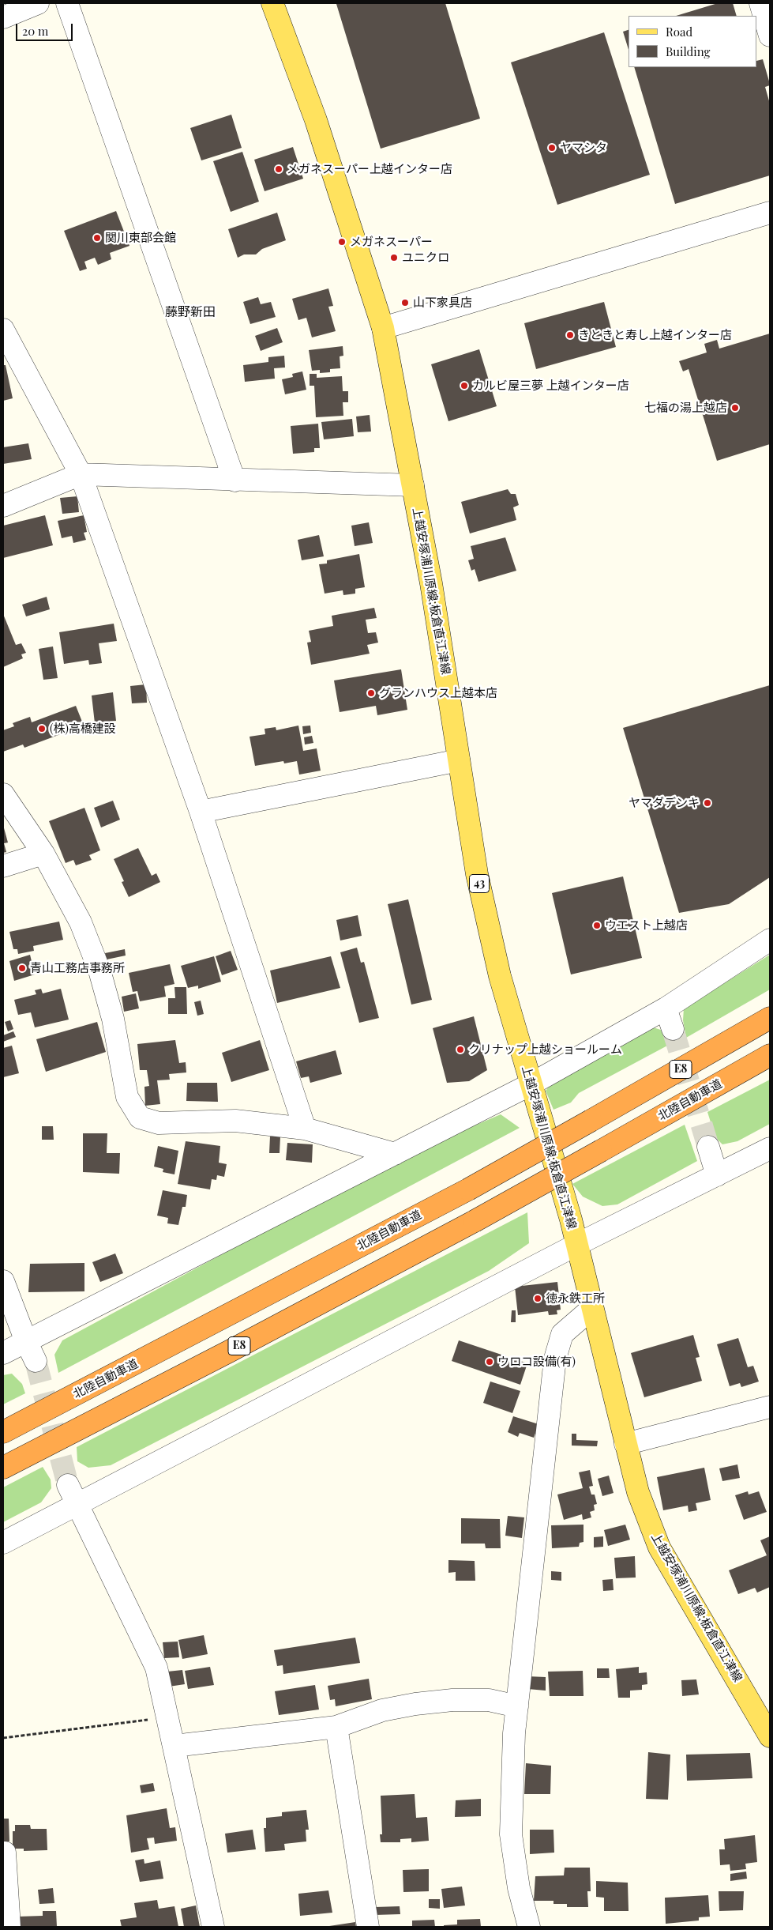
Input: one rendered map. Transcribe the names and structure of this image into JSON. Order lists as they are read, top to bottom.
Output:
{
  "streets": {
    "highway": ["E8", "北陸自動車道"],
    "main road": ["上越安塚浦川原線;板倉直江津線", "43"]
  },
  "districts": ["藤野新田"],
  "places": [
    "ヤマシタ",
    "メガネスーパー上越インター店",
    "関川東部会館",
    "メガネスーパー",
    "ユニクロ",
    "山下家具店",
    "きときと寿し上越インター店",
    "カルビ屋三夢 上越インター店",
    "七福の湯上越店",
    "グランハウス上越本店",
    "(株)高橋建設",
    "ヤマダデンキ",
    "ウエスト上越店",
    "青山工務店事務所",
    "クリナップ上越ショールーム",
    "徳永鉄工所",
    "ウロコ設備(有)"
  ],
  "legend": ["Road", "Building"],
  "scale_bar": "20 m"
}
